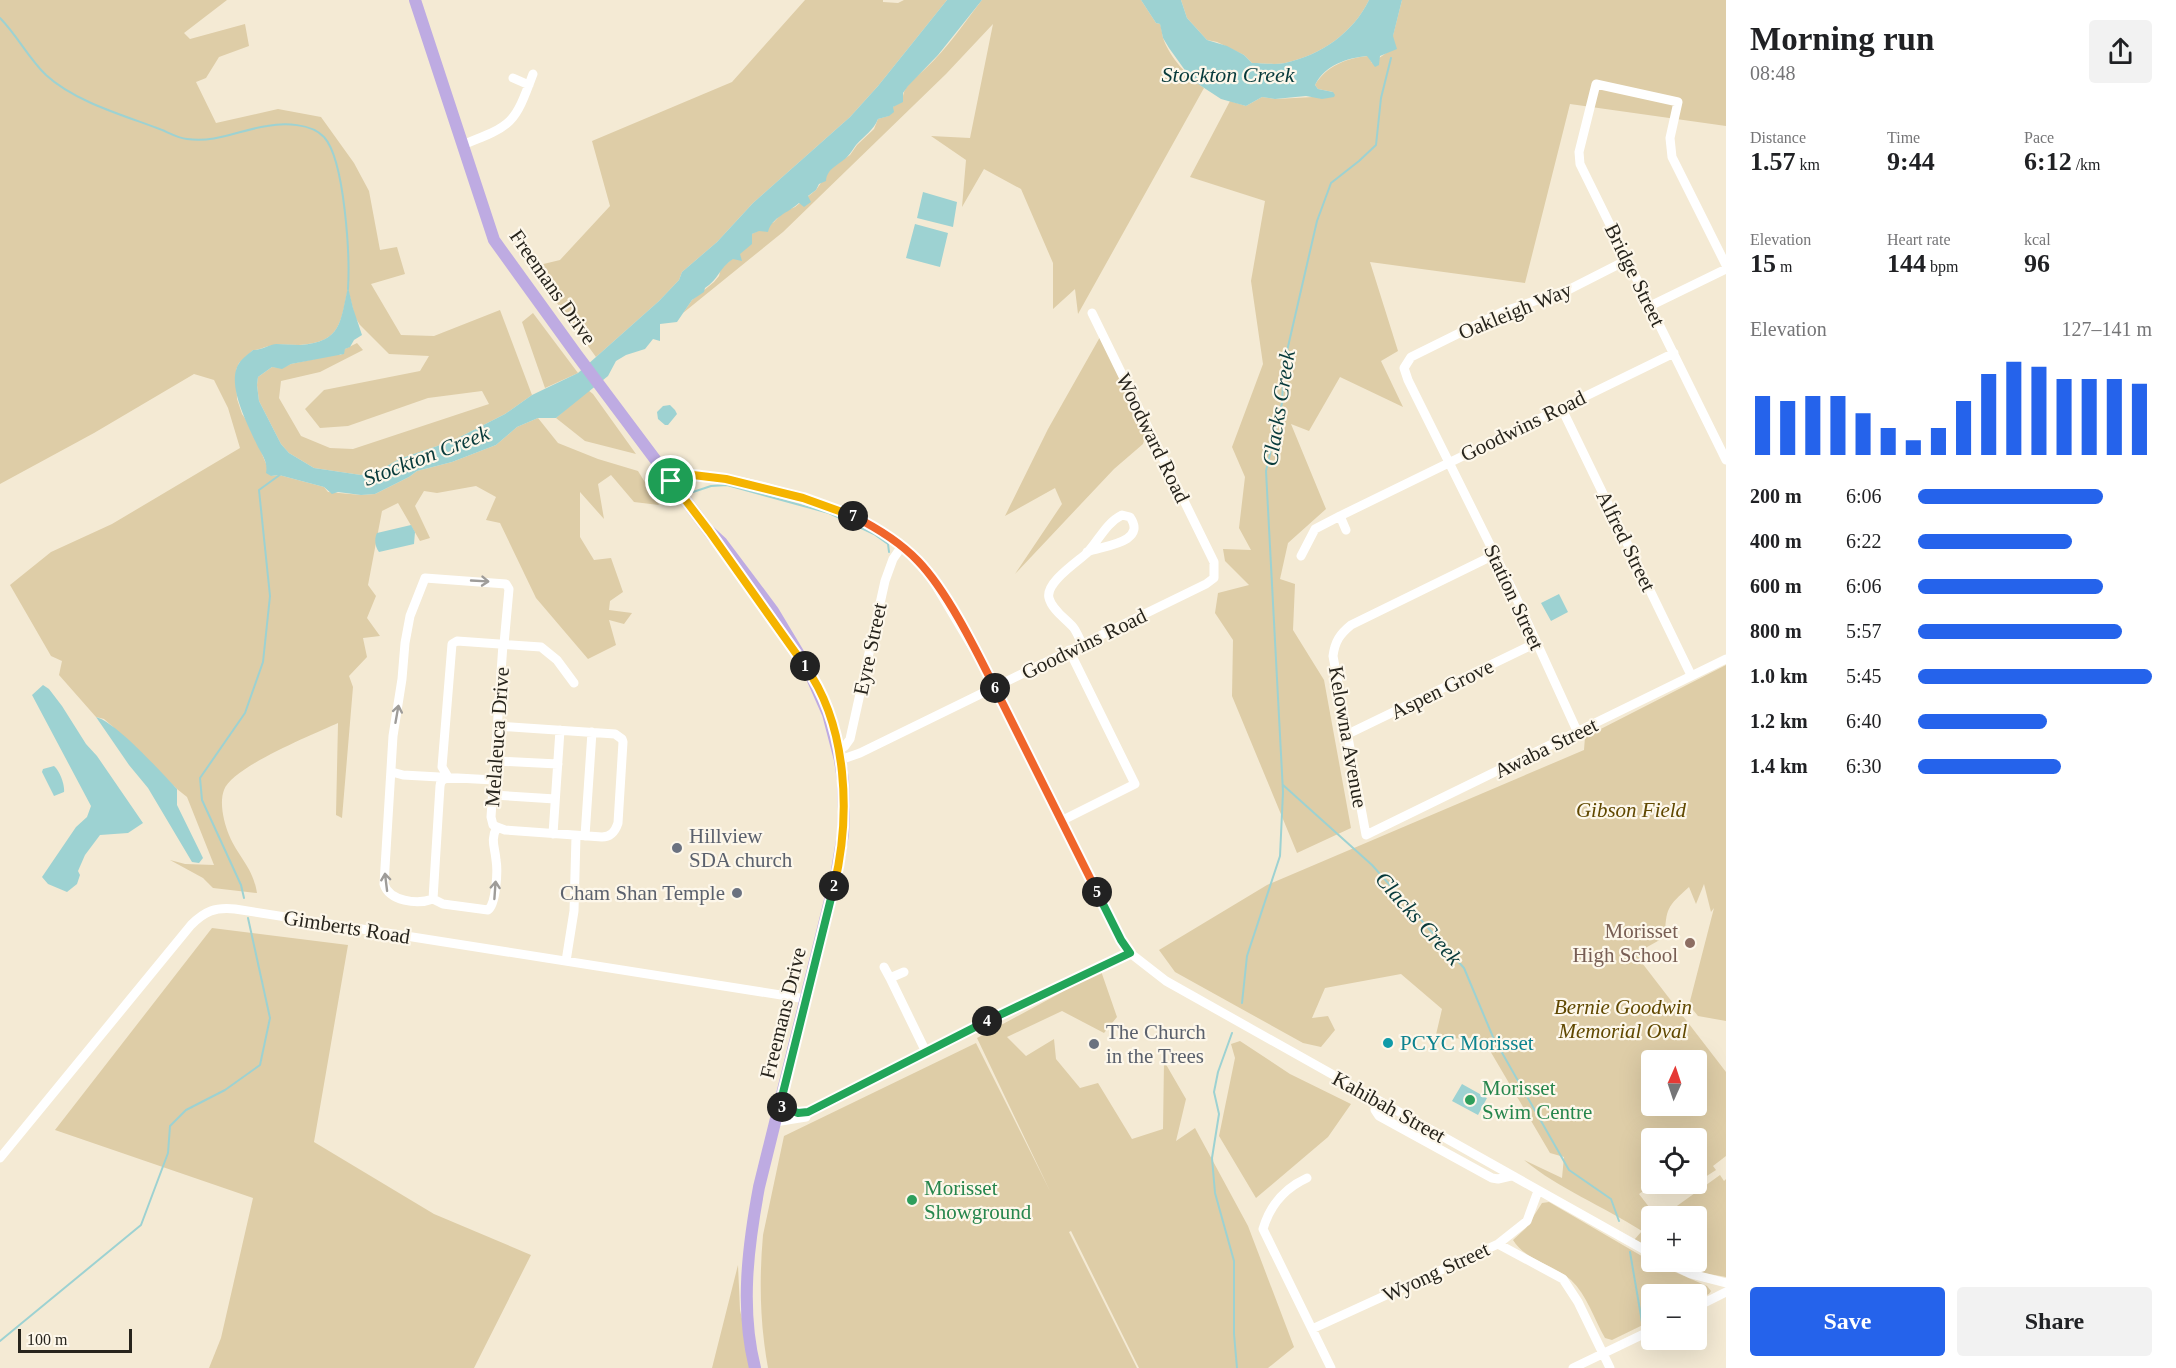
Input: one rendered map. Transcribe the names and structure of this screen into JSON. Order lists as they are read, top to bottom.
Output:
{
  "streets": {
    "main road": ["Freemans Drive"],
    "street": [
      "Bridge Street",
      "Oakleigh Way",
      "Goodwins Road",
      "Woodward Road",
      "Alfred Street",
      "Station Street",
      "Eyre Street",
      "Aspen Grove",
      "Melaleuca Drive",
      "Kelowna Avenue",
      "Awaba Street",
      "Gimberts Road",
      "Kahibah Street",
      "Wyong Street"
    ]
  },
  "crossings": [
    ["Bridge Street", "Oakleigh Way"],
    ["Bridge Street", "Goodwins Road"],
    ["Freemans Drive", "Goodwins Road"],
    ["Freemans Drive", "Eyre Street"],
    ["Freemans Drive", "Gimberts Road"],
    ["Oakleigh Way", "Station Street"],
    ["Goodwins Road", "Woodward Road"],
    ["Goodwins Road", "Alfred Street"],
    ["Goodwins Road", "Station Street"],
    ["Goodwins Road", "Eyre Street"],
    ["Alfred Street", "Awaba Street"],
    ["Station Street", "Aspen Grove"],
    ["Station Street", "Kelowna Avenue"],
    ["Station Street", "Awaba Street"],
    ["Aspen Grove", "Kelowna Avenue"],
    ["Kelowna Avenue", "Awaba Street"],
    ["Kahibah Street", "Wyong Street"]
  ],
  "water": ["Stockton Creek", "Clacks Creek"],
  "parks": ["Gibson Field", "Bernie Goodwin Memorial Oval"],
  "places": [
    "Hillview SDA church",
    "Cham Shan Temple",
    "Morisset High School",
    "PCYC Morisset",
    "The Church in the Trees",
    "Morisset Swim Centre",
    "Morisset Showground"
  ],
  "scale_bar": "100 m",
  "north": "top",
  "page": {
    "heading": ["Morning run", "08:48"],
    "stats": [
      ["Distance", "1.57 km"],
      ["Time", "9:44"],
      ["Pace", "6:12 /km"],
      ["Elevation", "15 m"],
      ["Heart rate", "144 bpm"],
      ["kcal", "96"]
    ],
    "chart": ["Elevation", "127–141 m"],
    "list": [
      {
        "name": "200 m",
        "note": "6:06"
      },
      {
        "name": "400 m",
        "note": "6:22"
      },
      {
        "name": "600 m",
        "note": "6:06"
      },
      {
        "name": "800 m",
        "note": "5:57"
      },
      {
        "name": "1.0 km",
        "note": "5:45"
      },
      {
        "name": "1.2 km",
        "note": "6:40"
      },
      {
        "name": "1.4 km",
        "note": "6:30"
      }
    ],
    "pins": [
      "7",
      "1",
      "6",
      "2",
      "5",
      "4",
      "3"
    ],
    "map_buttons": ["+", "−"],
    "buttons": ["Save", "Share"],
    "scale": "100 m"
  }
}
